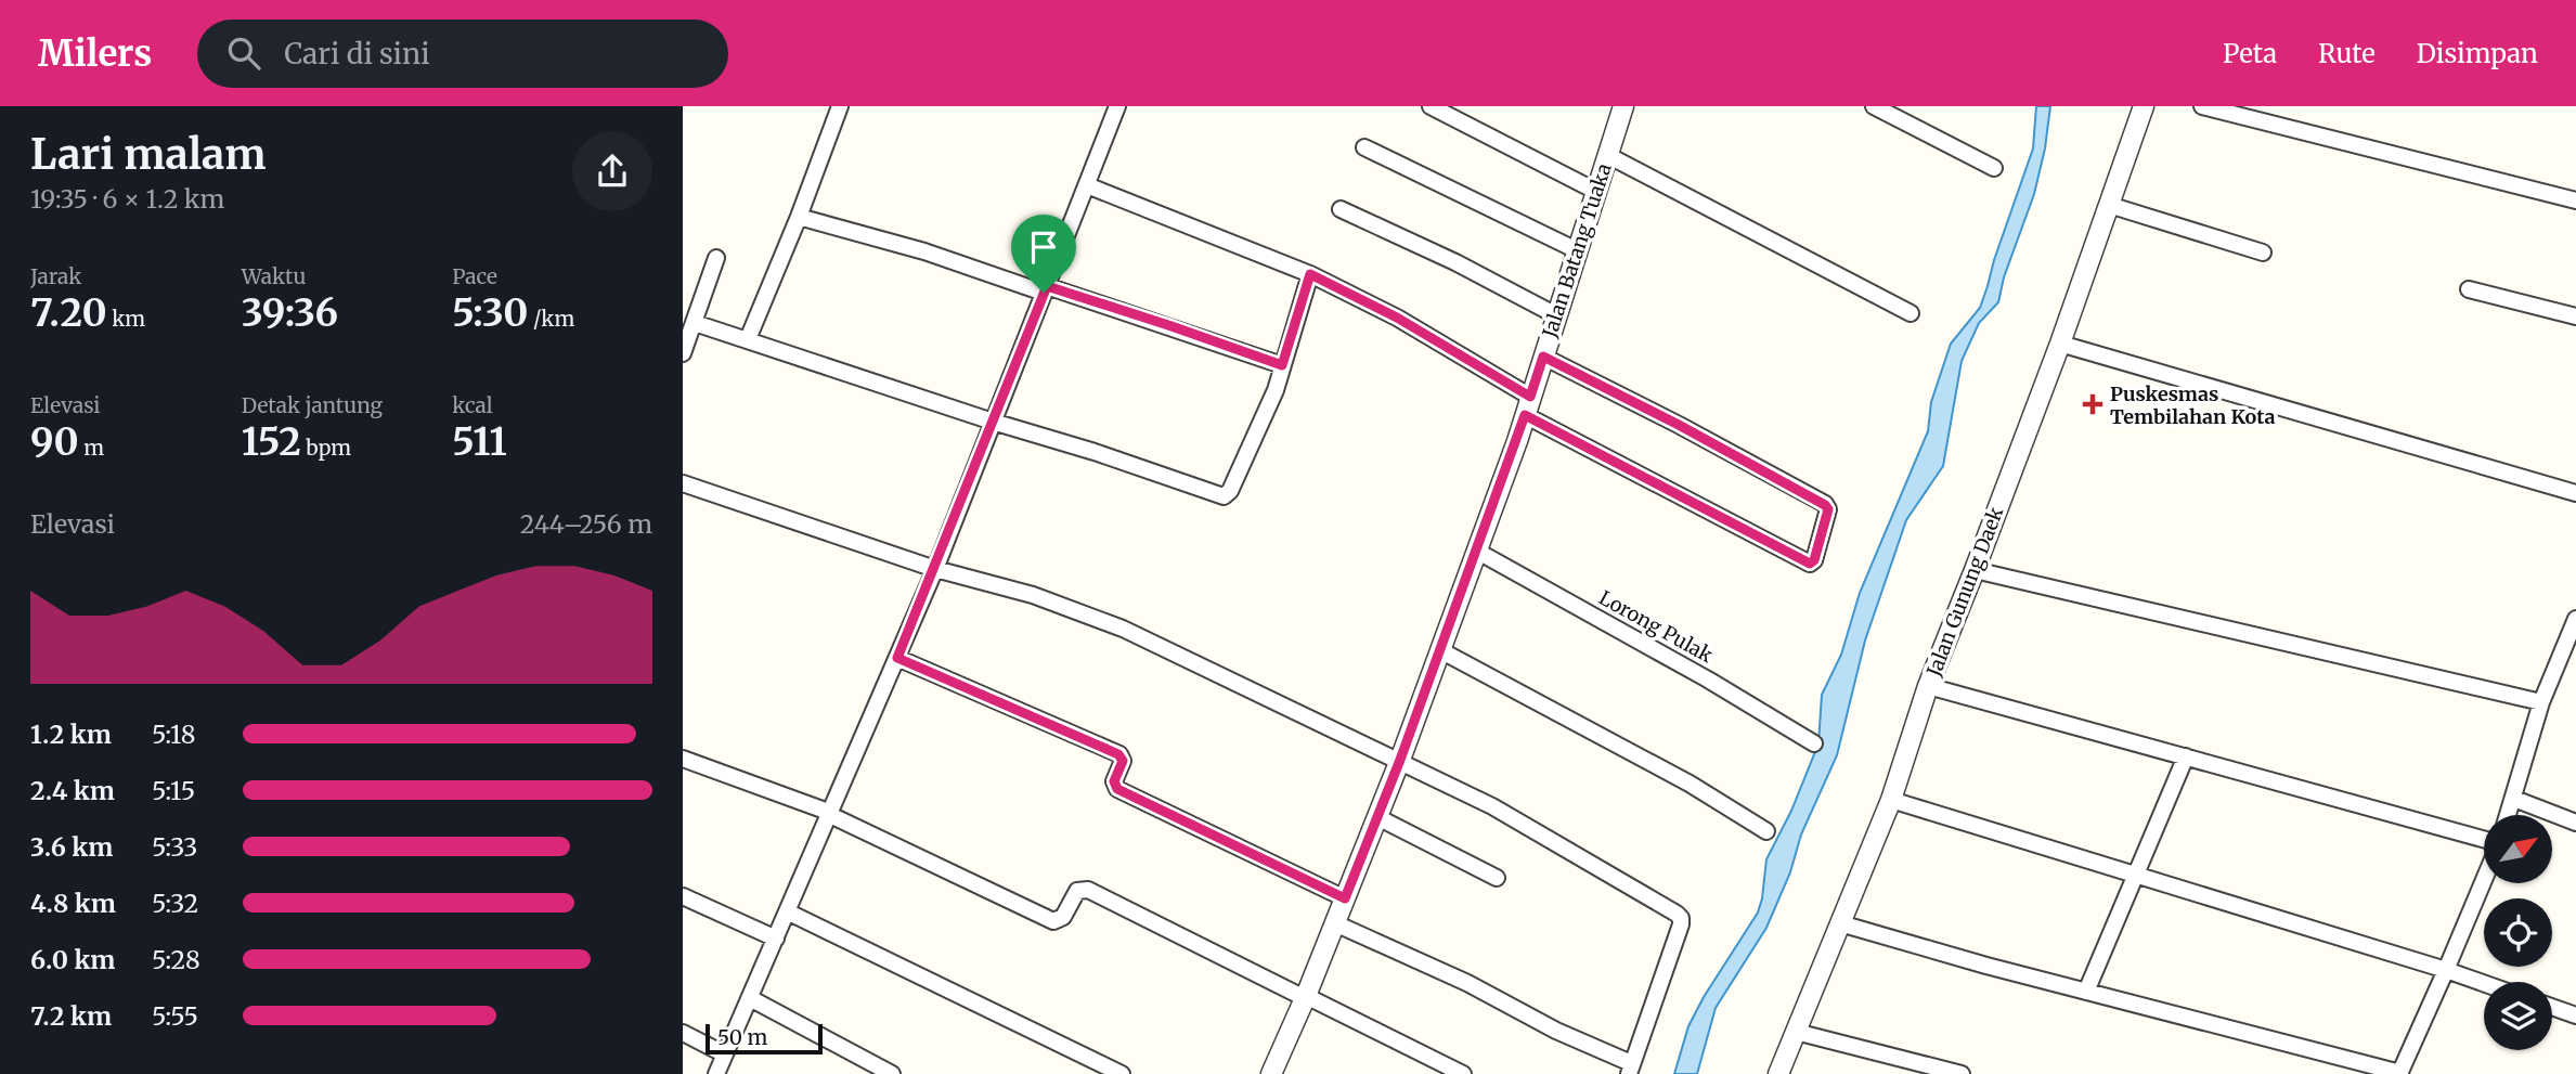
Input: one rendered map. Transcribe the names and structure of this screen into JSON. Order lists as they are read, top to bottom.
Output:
{
  "streets": {
    "street": ["Jalan Batang Tuaka", "Jalan Gunung Daek", "Lorong Pulak"]
  },
  "crossings": [
    ["Jalan Batang Tuaka", "Lorong Pulak"]
  ],
  "places": {
    "health": ["Puskesmas Tembilahan Kota"]
  },
  "scale_bar": "50 m",
  "north": "top right",
  "page": {
    "header": "Milers",
    "search": "Cari di sini",
    "nav": ["Peta", "Rute", "Disimpan"],
    "heading": ["Lari malam", "19:35 · 6 × 1.2 km"],
    "stats": [
      ["Jarak", "7.20 km"],
      ["Waktu", "39:36"],
      ["Pace", "5:30 /km"],
      ["Elevasi", "90 m"],
      ["Detak jantung", "152 bpm"],
      ["kcal", "511"]
    ],
    "chart": ["Elevasi", "244–256 m"],
    "list": [
      {
        "name": "1.2 km",
        "note": "5:18"
      },
      {
        "name": "2.4 km",
        "note": "5:15"
      },
      {
        "name": "3.6 km",
        "note": "5:33"
      },
      {
        "name": "4.8 km",
        "note": "5:32"
      },
      {
        "name": "6.0 km",
        "note": "5:28"
      },
      {
        "name": "7.2 km",
        "note": "5:55"
      }
    ],
    "scale": "50 m"
  }
}
